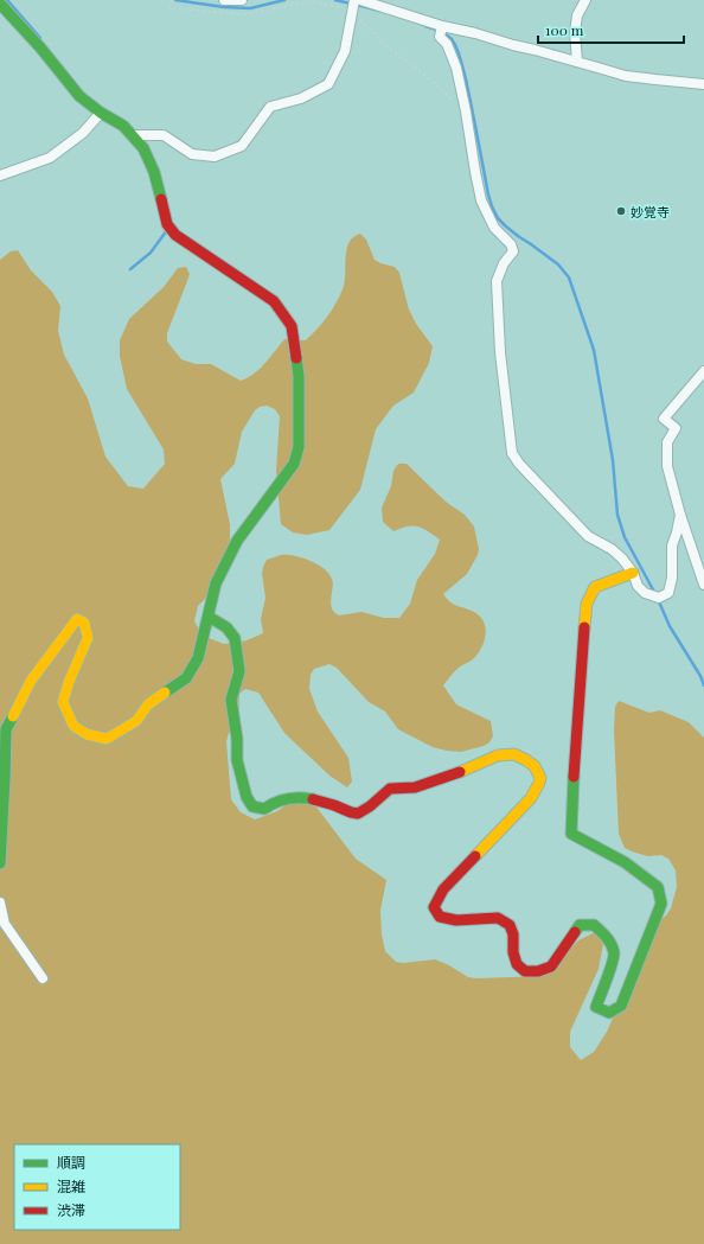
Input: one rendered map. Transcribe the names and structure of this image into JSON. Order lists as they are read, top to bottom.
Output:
{
  "places": ["妙覚寺"],
  "legend": ["順調", "混雑", "渋滞"],
  "scale_bar": "100 m"
}
